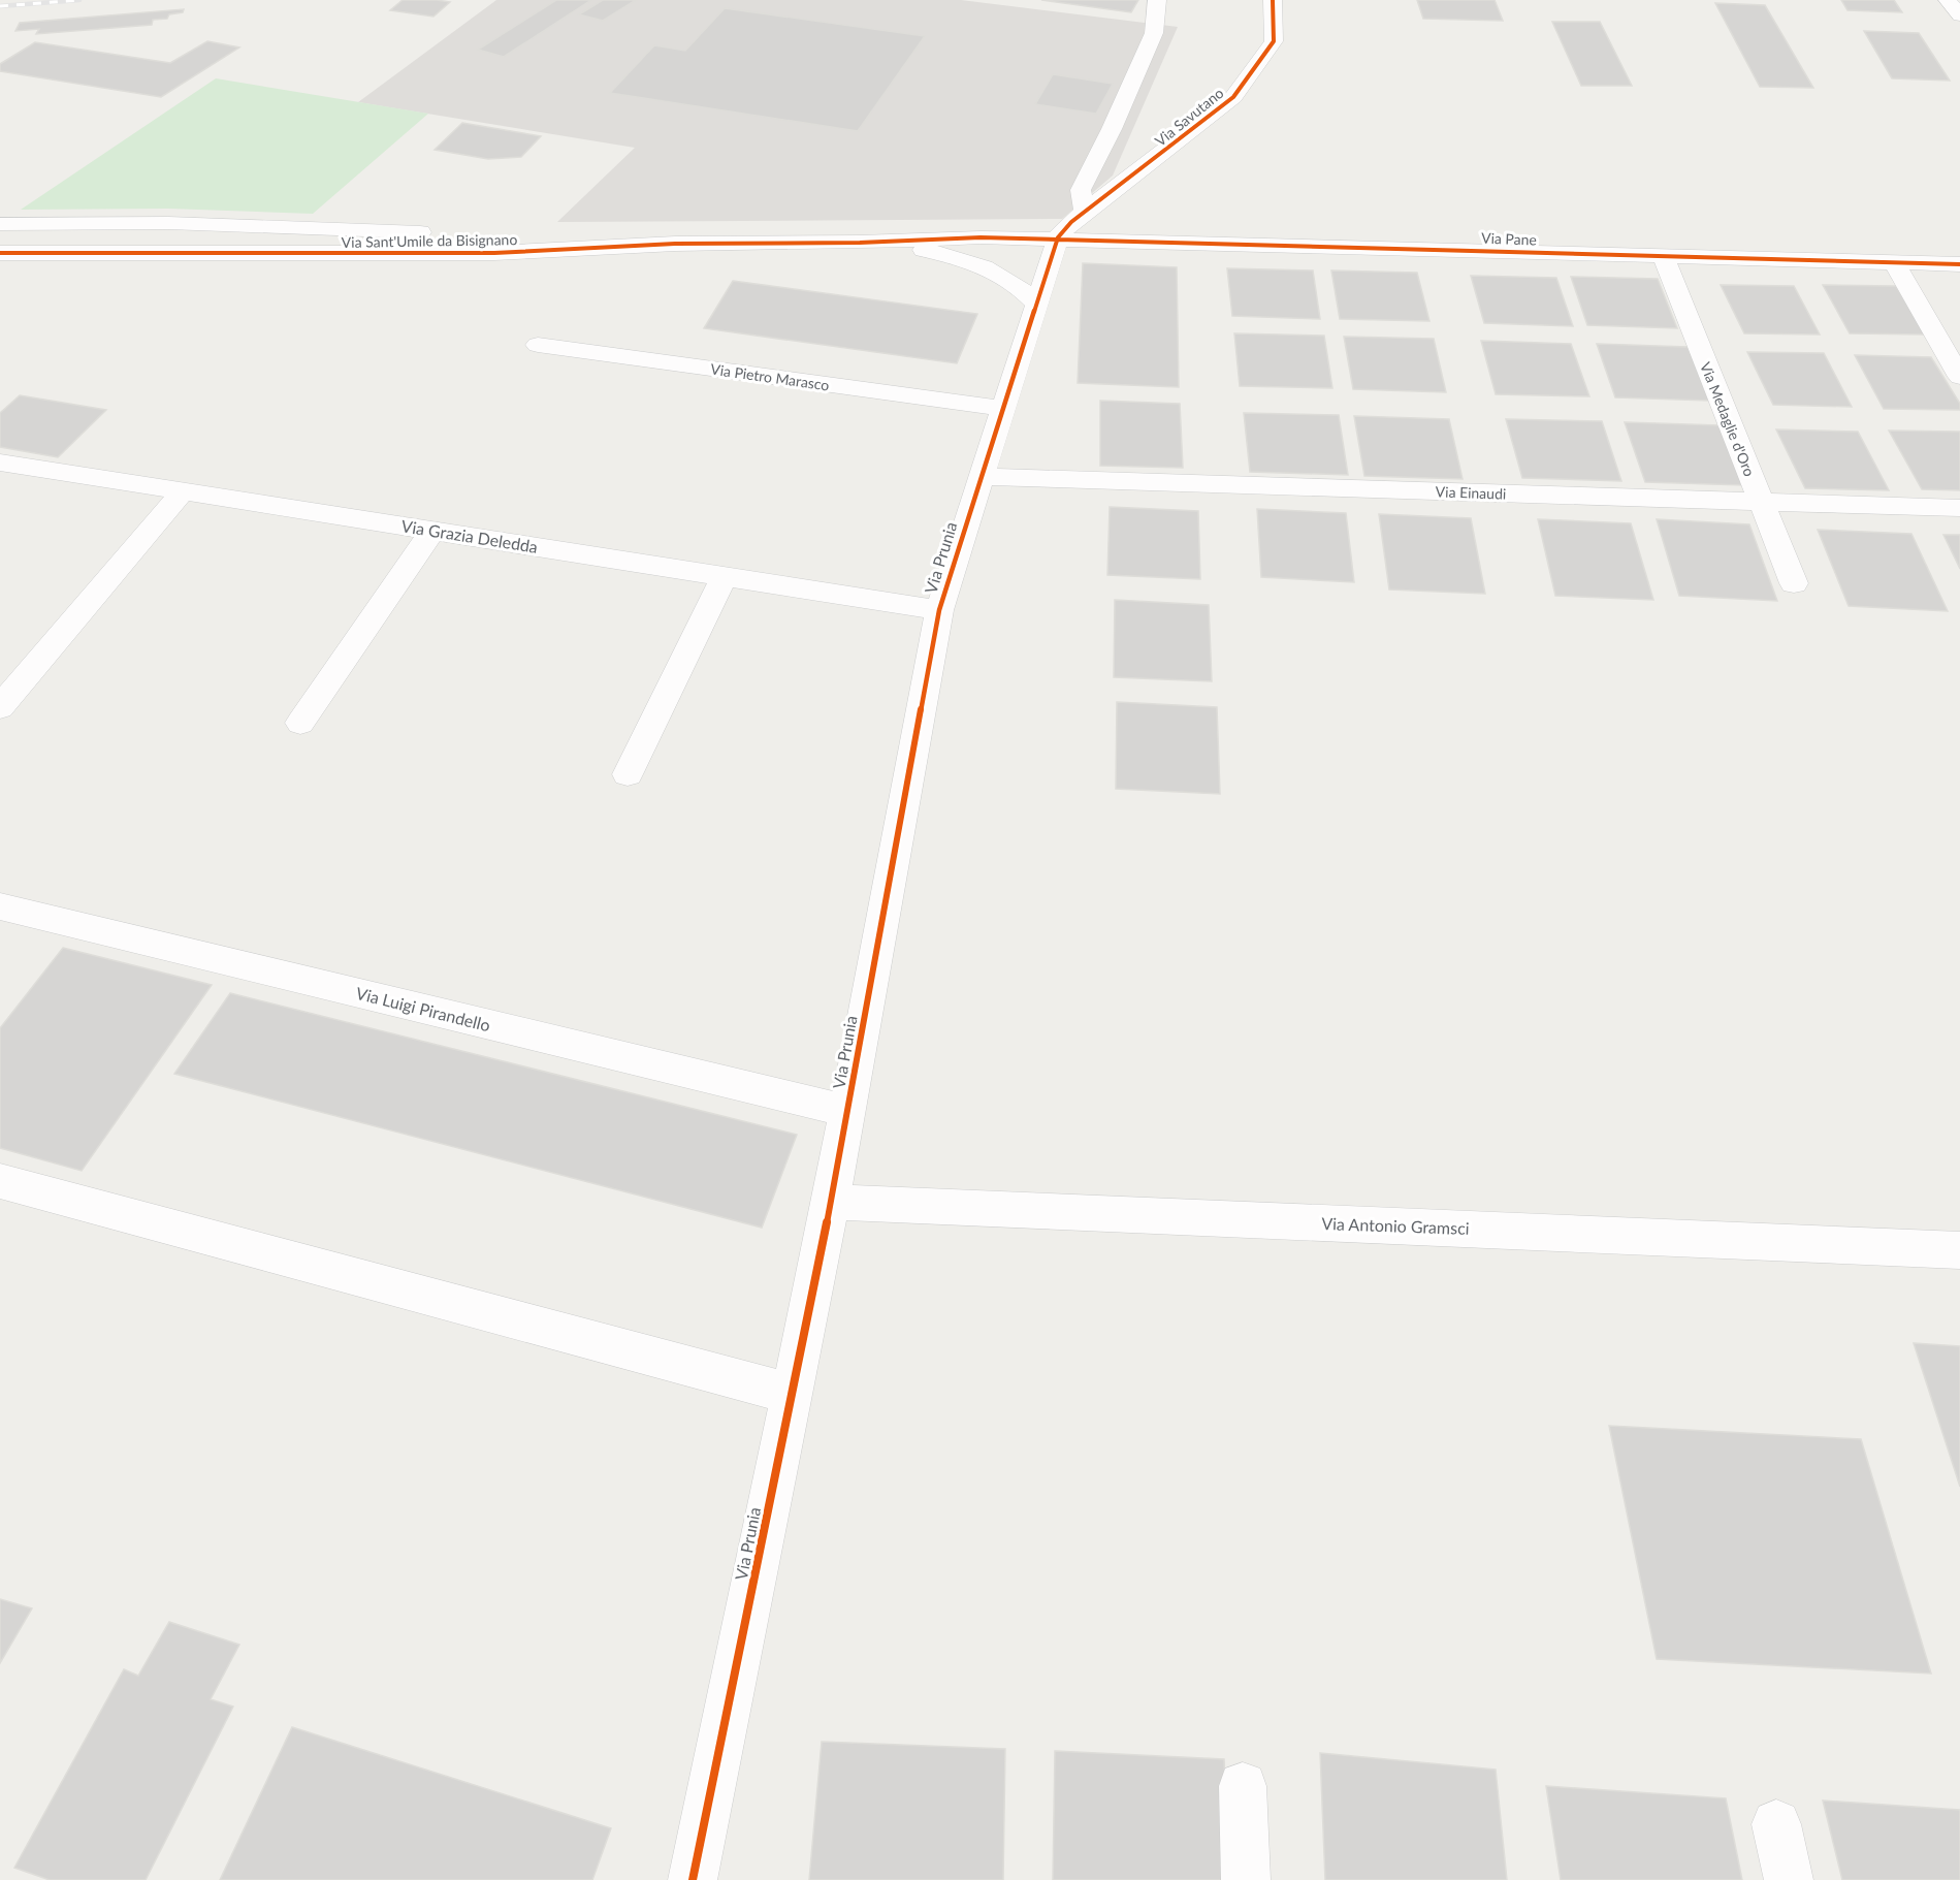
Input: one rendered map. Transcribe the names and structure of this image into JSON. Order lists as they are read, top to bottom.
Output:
{
  "streets": {
    "street": [
      "Via Savutano",
      "Via Pane",
      "Via Sant'Umile da Bisignano",
      "Via Pietro Marasco",
      "Via Medaglie d'Oro",
      "Via Einaudi",
      "Via Grazia Deledda",
      "Via Prunia",
      "Via Luigi Pirandello",
      "Via Antonio Gramsci"
    ]
  },
  "crossings": [
    ["Via Savutano", "Via Pane"],
    ["Via Savutano", "Via Prunia"],
    ["Via Pane", "Via Sant'Umile da Bisignano"],
    ["Via Pane", "Via Medaglie d'Oro"],
    ["Via Pane", "Via Prunia"],
    ["Via Pietro Marasco", "Via Prunia"],
    ["Via Medaglie d'Oro", "Via Einaudi"],
    ["Via Einaudi", "Via Prunia"],
    ["Via Grazia Deledda", "Via Prunia"],
    ["Via Prunia", "Via Luigi Pirandello"],
    ["Via Prunia", "Via Antonio Gramsci"]
  ]
}
